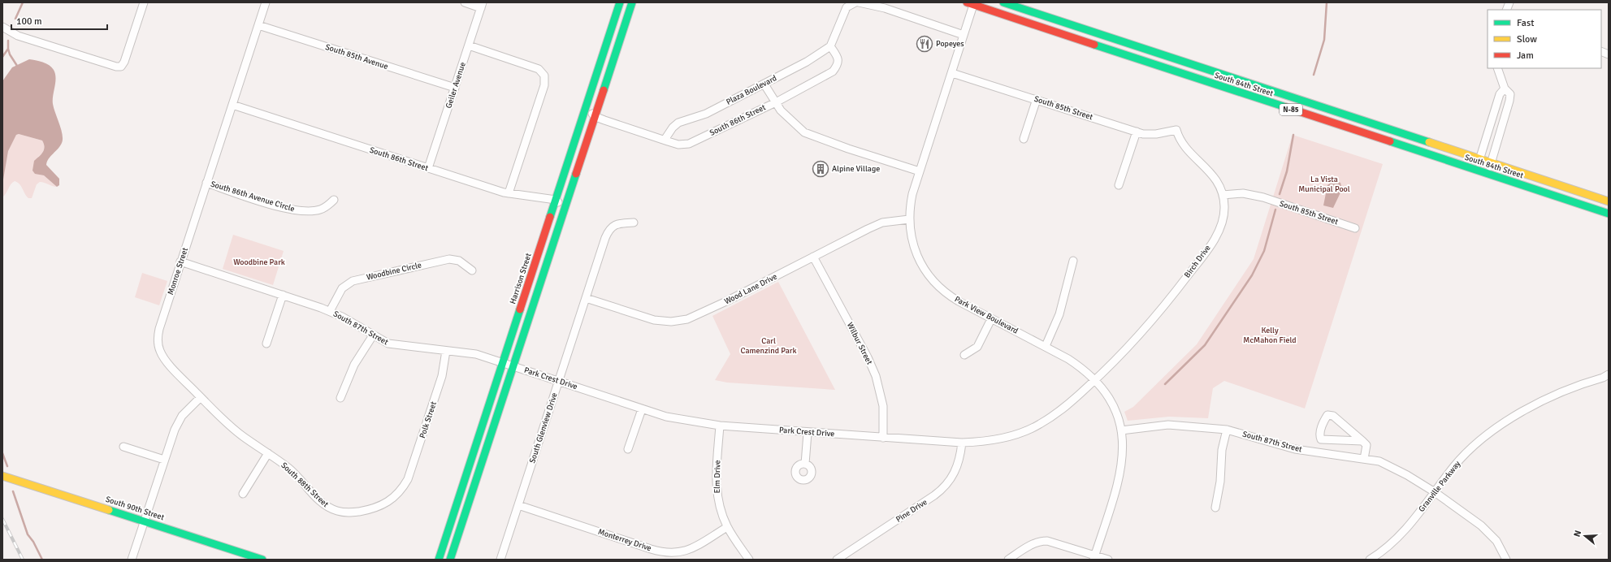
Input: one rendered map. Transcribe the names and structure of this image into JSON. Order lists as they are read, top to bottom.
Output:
{
  "streets": {
    "main road": [
      "South 84th Street",
      "N-85",
      "Harrison Street",
      "South 90th Street"
    ],
    "street": [
      "South 85th Avenue",
      "Geiler Avenue",
      "Plaza Boulevard",
      "South 85th Street",
      "South 86th Street",
      "South 86th Avenue Circle",
      "Birch Drive",
      "Monroe Street",
      "Woodbine Circle",
      "Wood Lane Drive",
      "Park View Boulevard",
      "South 87th Street",
      "Wilbur Street",
      "Park Crest Drive",
      "Polk Street",
      "South Glenview Drive",
      "Elm Drive",
      "South 88th Street",
      "Granville Parkway",
      "Pine Drive",
      "Monterrey Drive"
    ]
  },
  "crossings": [
    ["South 85th Avenue", "Geiler Avenue"],
    ["South 85th Avenue", "Monroe Street"],
    ["South 84th Street", "Park View Boulevard"],
    ["Geiler Avenue", "South 86th Street"],
    ["Plaza Boulevard", "South 86th Street"],
    ["South 85th Street", "Birch Drive"],
    ["South 85th Street", "Park View Boulevard"],
    ["South 86th Street", "Monroe Street"],
    ["South 86th Street", "Harrison Street"],
    ["South 86th Street", "Park View Boulevard"],
    ["South 86th Avenue Circle", "Monroe Street"],
    ["Birch Drive", "Park View Boulevard"],
    ["Birch Drive", "Park Crest Drive"],
    ["Monroe Street", "South 87th Street"],
    ["Monroe Street", "South 88th Street"],
    ["Woodbine Circle", "South 87th Street"],
    ["Harrison Street", "South 87th Street"],
    ["Harrison Street", "Park Crest Drive"],
    ["Wood Lane Drive", "Park View Boulevard"],
    ["Wood Lane Drive", "Wilbur Street"],
    ["Wood Lane Drive", "South Glenview Drive"],
    ["Park View Boulevard", "South 87th Street"],
    ["Park View Boulevard", "Park Crest Drive"],
    ["South 87th Street", "Park Crest Drive"],
    ["South 87th Street", "Polk Street"],
    ["South 87th Street", "Granville Parkway"],
    ["Wilbur Street", "Park Crest Drive"],
    ["Park Crest Drive", "South Glenview Drive"],
    ["Park Crest Drive", "Elm Drive"],
    ["Park Crest Drive", "Pine Drive"],
    ["Polk Street", "South 88th Street"],
    ["South Glenview Drive", "Monterrey Drive"],
    ["Elm Drive", "Monterrey Drive"]
  ],
  "parks": [
    "La Vista Municipal Pool",
    "Woodbine Park",
    "Kelly McMahon Field",
    "Carl Camenzind Park"
  ],
  "places": {
    "restaurant": ["Popeyes"],
    "building": ["Alpine Village"]
  },
  "legend": ["Fast", "Slow", "Jam"],
  "scale_bar": "100 m",
  "north": "left"
}
